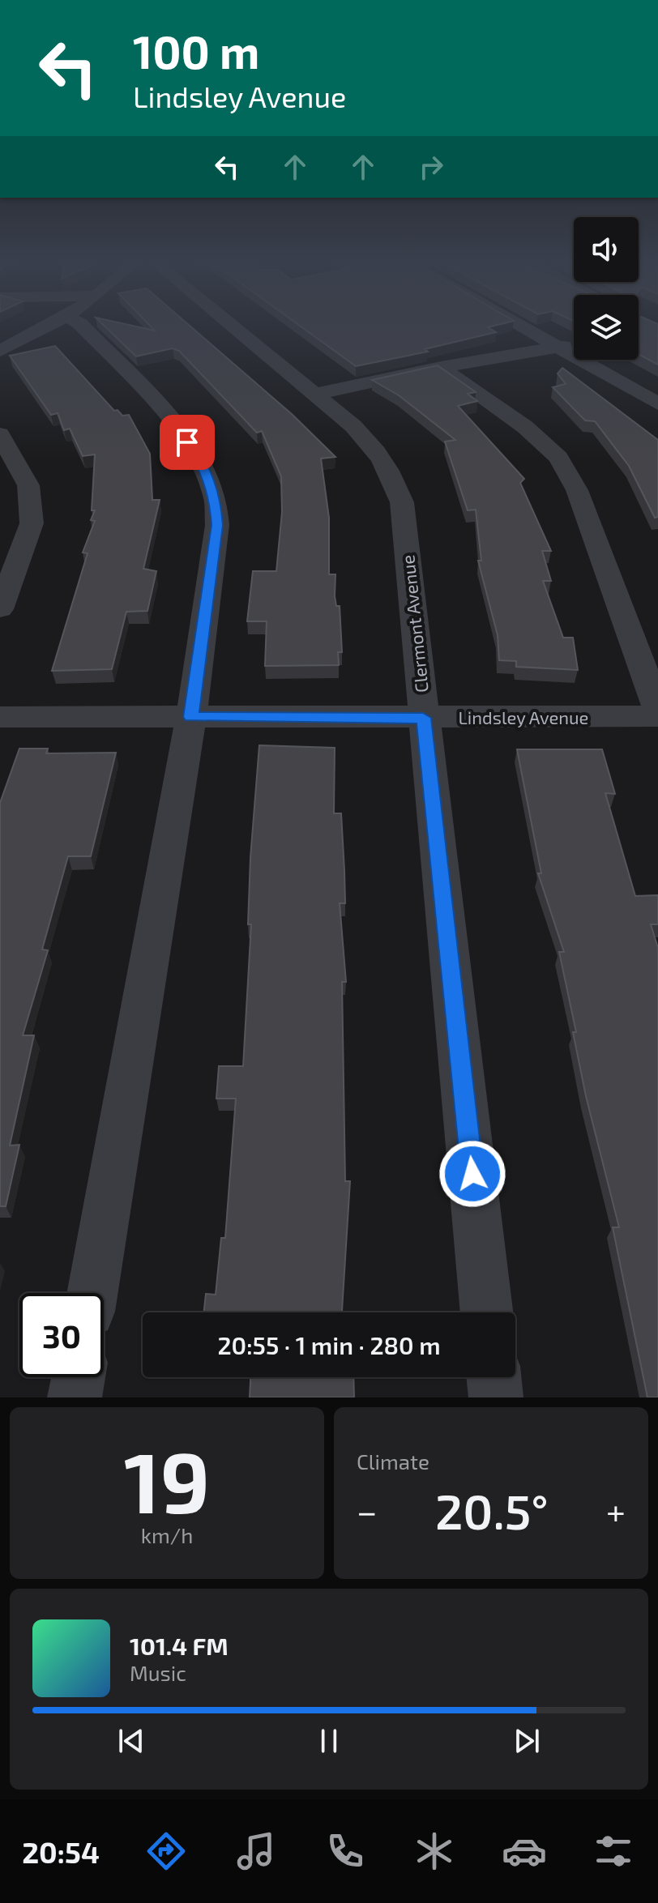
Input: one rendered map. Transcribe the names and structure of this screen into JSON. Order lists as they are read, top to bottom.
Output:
{
  "streets": {
    "street": ["Clermont Avenue", "Lindsley Avenue"]
  },
  "crossings": [
    ["Clermont Avenue", "Lindsley Avenue"]
  ],
  "page": {
    "turn": ["100 m", "Lindsley Avenue"],
    "limit": "30",
    "trip": "20:55 · 1 min · 280 m",
    "tile": [
      ["19", "km/h"],
      "Climate"
    ],
    "heat": ["−", "20.5°", "+"],
    "song": ["101.4 FM", "Music"],
    "tabs": "20:54"
  }
}
